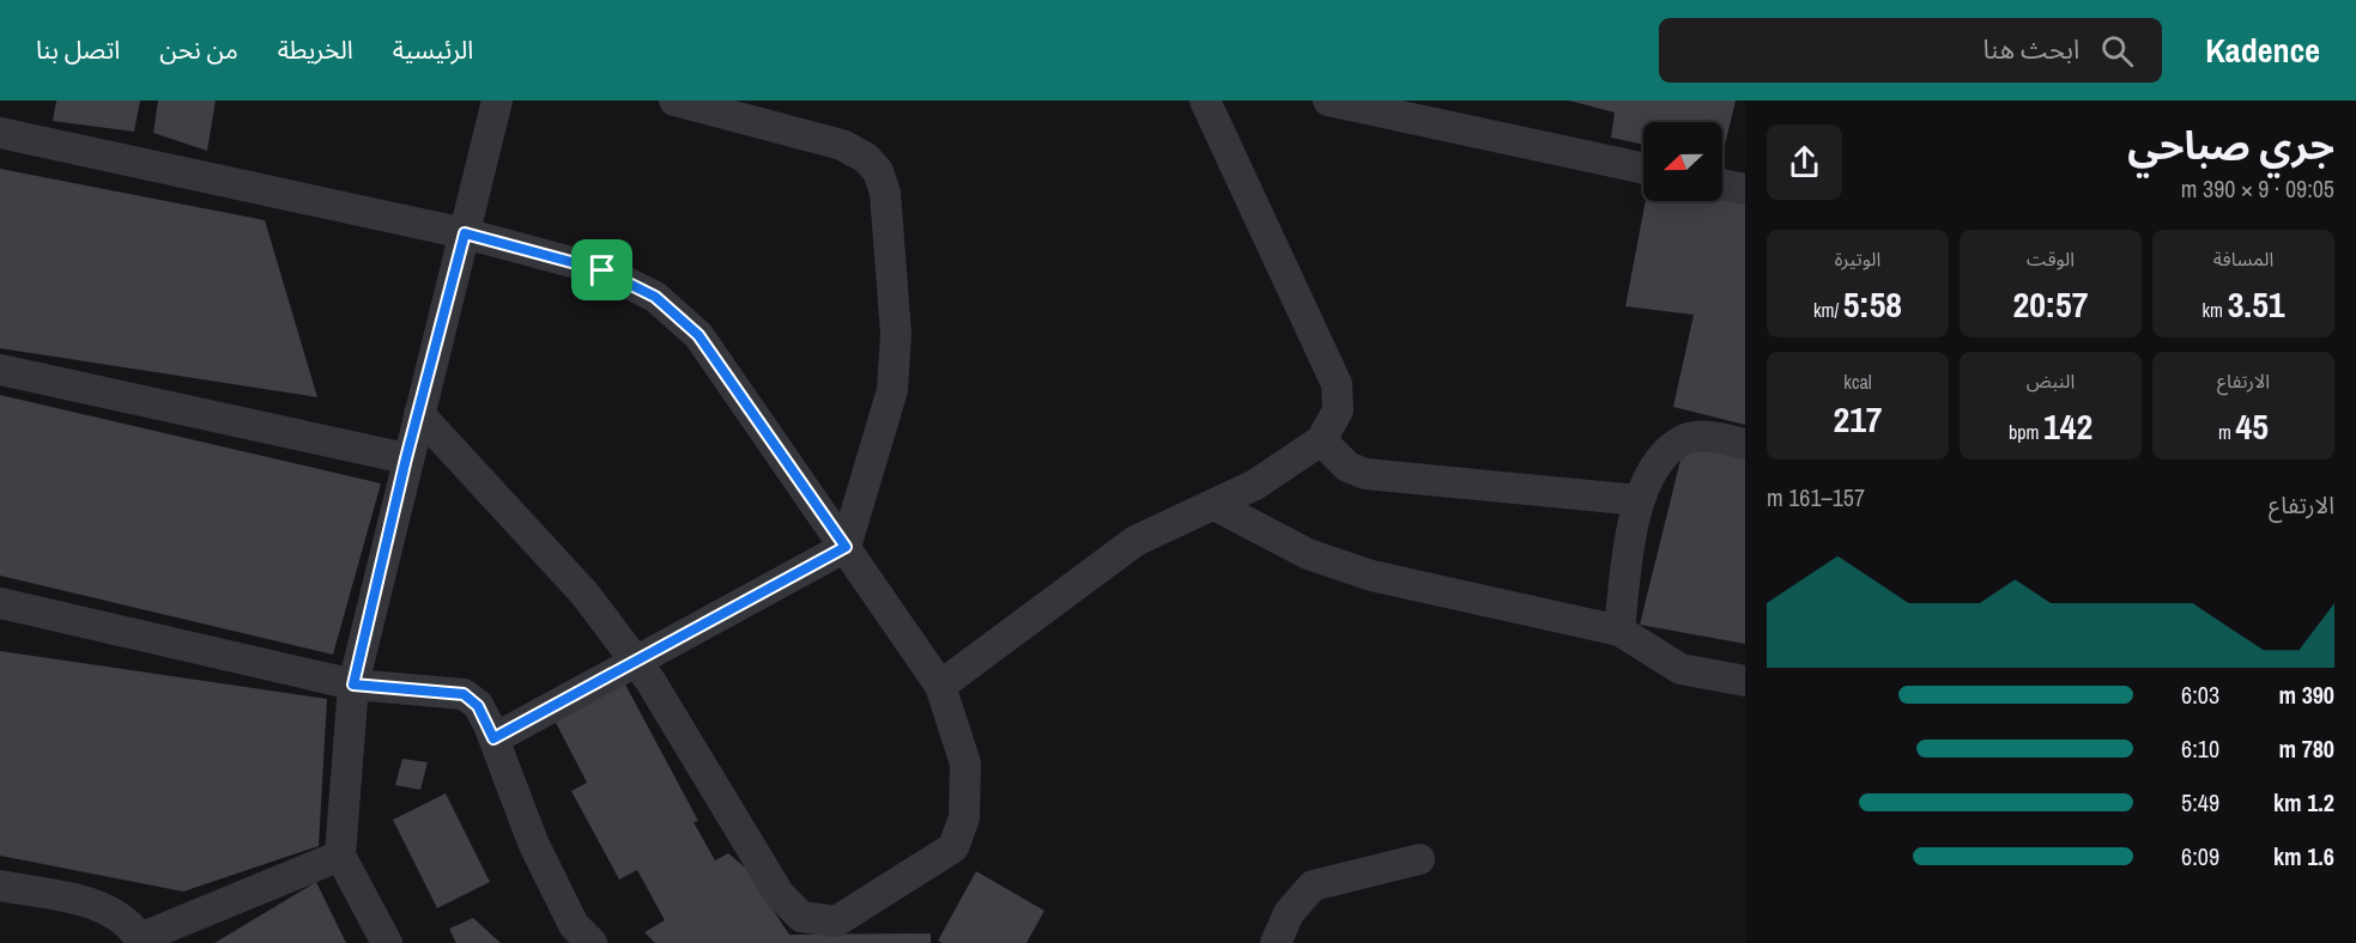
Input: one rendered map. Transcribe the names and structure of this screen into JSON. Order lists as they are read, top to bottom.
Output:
{
  "north": "left",
  "page": {
    "header": "Kadence",
    "search": "ابحث هنا",
    "nav": [
      "الرئيسية",
      "الخريطة",
      "من نحن",
      "اتصل بنا"
    ],
    "heading": ["جري صباحي", "09:05 · 9 × 390 m"],
    "stats": [
      ["المسافة", "3.51 km"],
      ["الوقت", "20:57"],
      ["الوتيرة", "5:58 /km"],
      ["الارتفاع", "45 m"],
      ["النبض", "142 bpm"],
      ["kcal", "217"]
    ],
    "chart": ["الارتفاع", "157–161 m"],
    "list": [
      {
        "name": "390 m",
        "note": "6:03"
      },
      {
        "name": "780 m",
        "note": "6:10"
      },
      {
        "name": "1.2 km",
        "note": "5:49"
      },
      {
        "name": "1.6 km",
        "note": "6:09"
      }
    ]
  }
}
